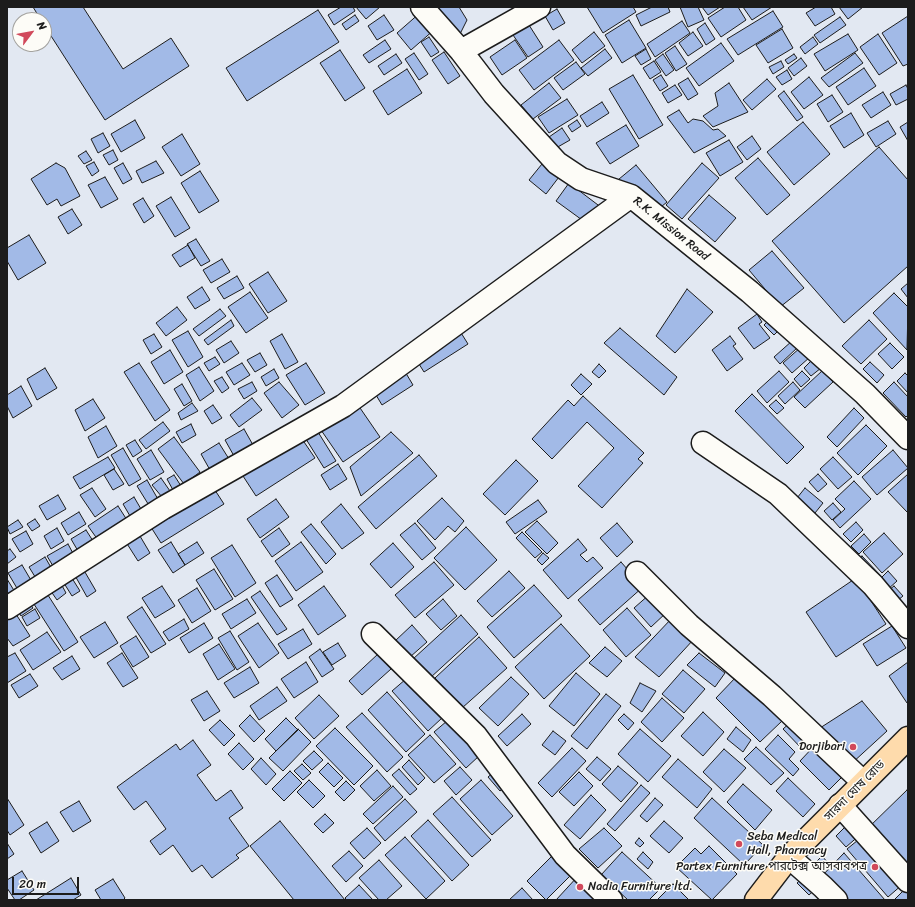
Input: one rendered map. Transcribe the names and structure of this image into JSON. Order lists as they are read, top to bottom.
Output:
{
  "streets": {
    "main road": ["সারদা ঘোষ রোড"],
    "street": ["R.K. Mission Road"]
  },
  "places": [
    "Dorjibari",
    "Seba Medical Hall, Pharmacy",
    "Partex Furniture পারটেক্স আসবাবপত্র",
    "Nadia Furniture ltd."
  ],
  "scale_bar": "20 m",
  "north": "top right"
}
